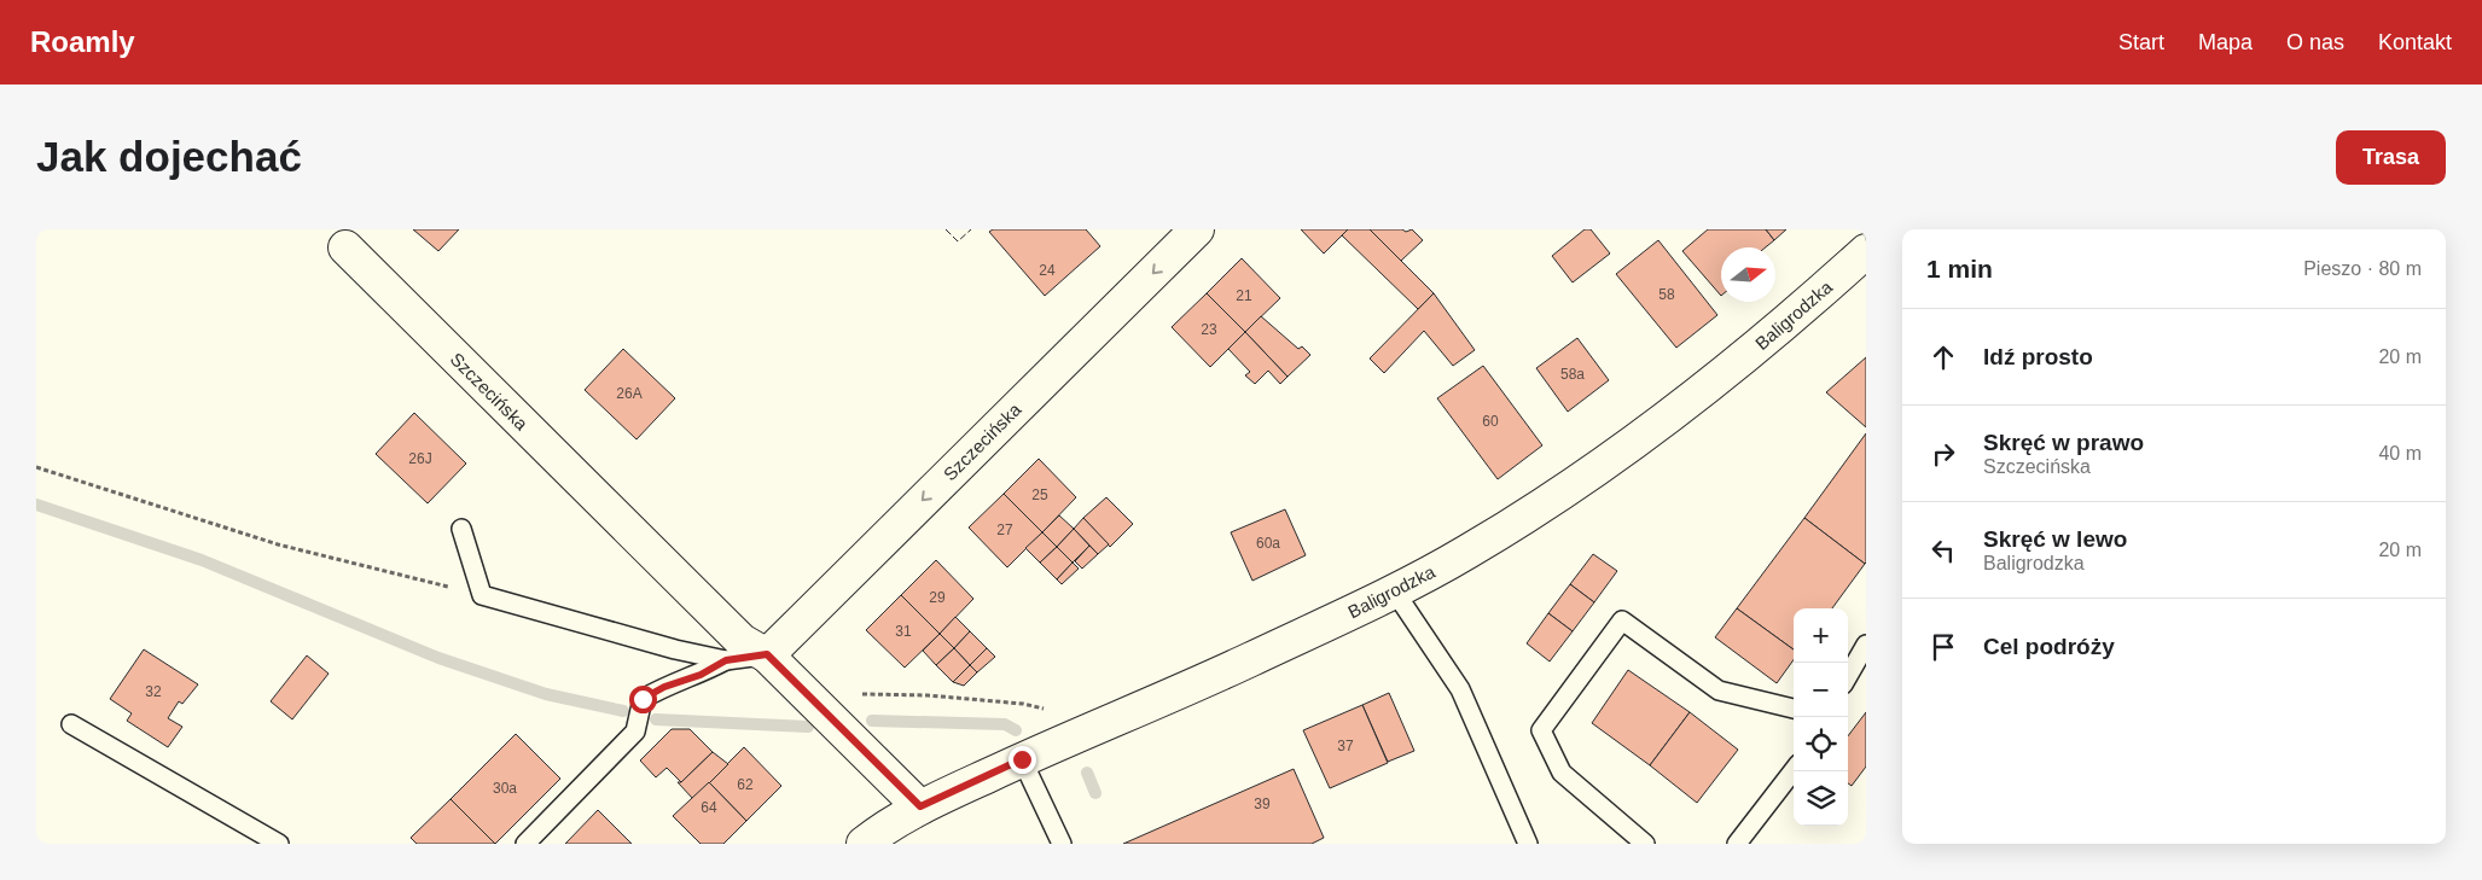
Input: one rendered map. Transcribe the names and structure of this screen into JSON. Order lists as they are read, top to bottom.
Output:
{
  "streets": {
    "street": ["Baligrodzka", "Szczecińska"]
  },
  "crossings": [
    ["Baligrodzka", "Szczecińska"]
  ],
  "one_way": ["Szczecińska"],
  "house_numbers": [
    "24",
    "58",
    "21",
    "23",
    "58a",
    "26A",
    "60",
    "26J",
    "25",
    "27",
    "60a",
    "29",
    "31",
    "32",
    "37",
    "62",
    "30a",
    "39",
    "64"
  ],
  "north": "right",
  "page": {
    "header": "Roamly",
    "nav": [
      "Start",
      "Mapa",
      "O nas",
      "Kontakt"
    ],
    "buttons": "Trasa",
    "title": "Jak dojechać",
    "heading": ["1 min", "Pieszo · 80 m"],
    "list": [
      ["Idź prosto", "20 m"],
      ["Skręć w prawo", "Szczecińska", "40 m"],
      ["Skręć w lewo", "Baligrodzka", "20 m"],
      "Cel podróży"
    ],
    "map_buttons": ["+", "−"]
  }
}
